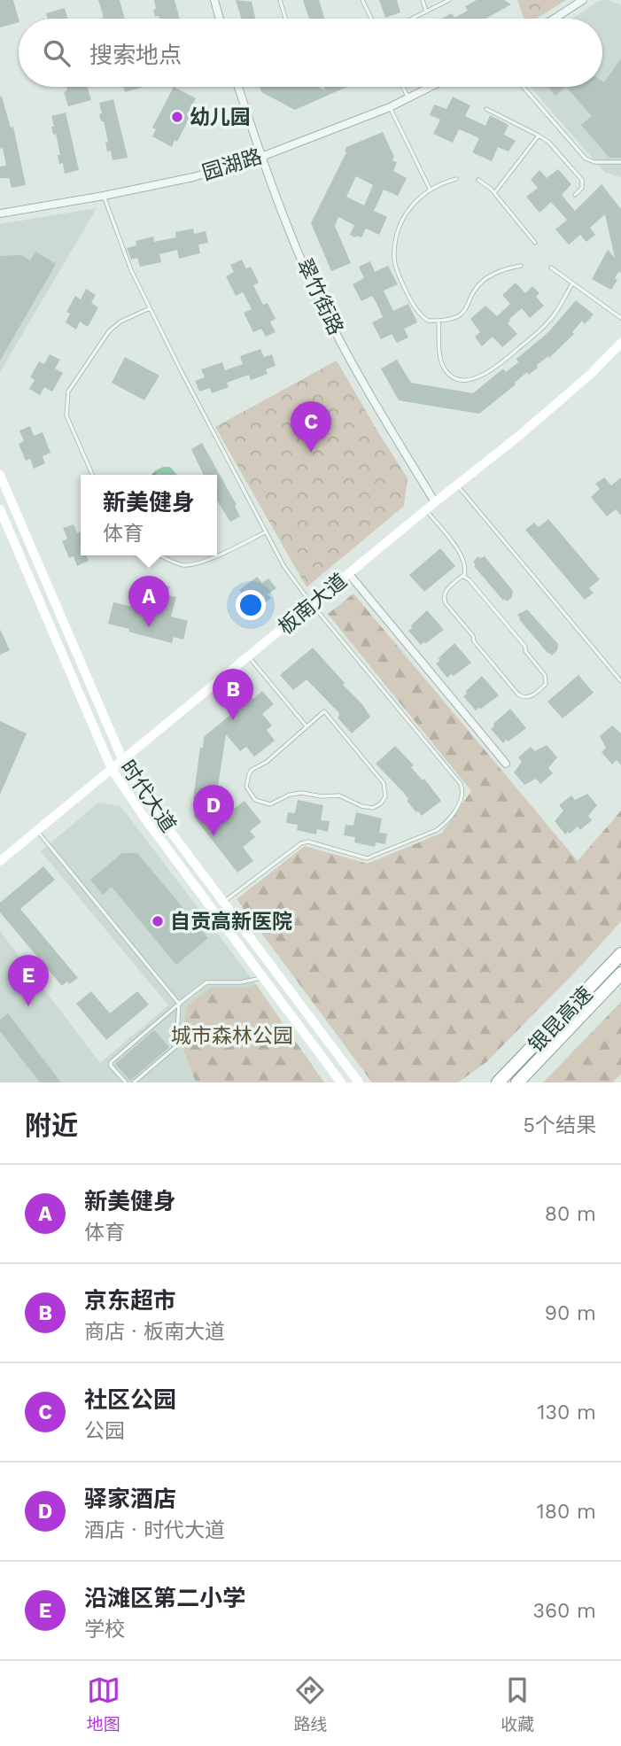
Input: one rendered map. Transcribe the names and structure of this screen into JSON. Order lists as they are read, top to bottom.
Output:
{
  "streets": {
    "highway": ["银昆高速"],
    "main road": ["板南大道", "时代大道"],
    "street": ["园湖路", "翠竹街路"]
  },
  "crossings": [
    ["园湖路", "翠竹街路"],
    ["翠竹街路", "板南大道"],
    ["板南大道", "时代大道"]
  ],
  "parks": ["城市森林公园"],
  "places": ["幼儿园", "自贡高新医院"],
  "page": {
    "search": "搜索地点",
    "pins": [
      "C",
      "A",
      "B",
      "D",
      "E"
    ],
    "popup": ["新美健身", "体育"],
    "heading": ["附近", "5个结果"],
    "list": [
      {
        "mark": "A",
        "name": "新美健身",
        "note": "体育",
        "value": "80 m"
      },
      {
        "mark": "B",
        "name": "京东超市",
        "note": "商店 · 板南大道",
        "value": "90 m"
      },
      {
        "mark": "C",
        "name": "社区公园",
        "note": "公园",
        "value": "130 m"
      },
      {
        "mark": "D",
        "name": "驿家酒店",
        "note": "酒店 · 时代大道",
        "value": "180 m"
      },
      {
        "mark": "E",
        "name": "沿滩区第二小学",
        "note": "学校",
        "value": "360 m"
      }
    ],
    "nav": ["地图", "路线", "收藏"]
  }
}
